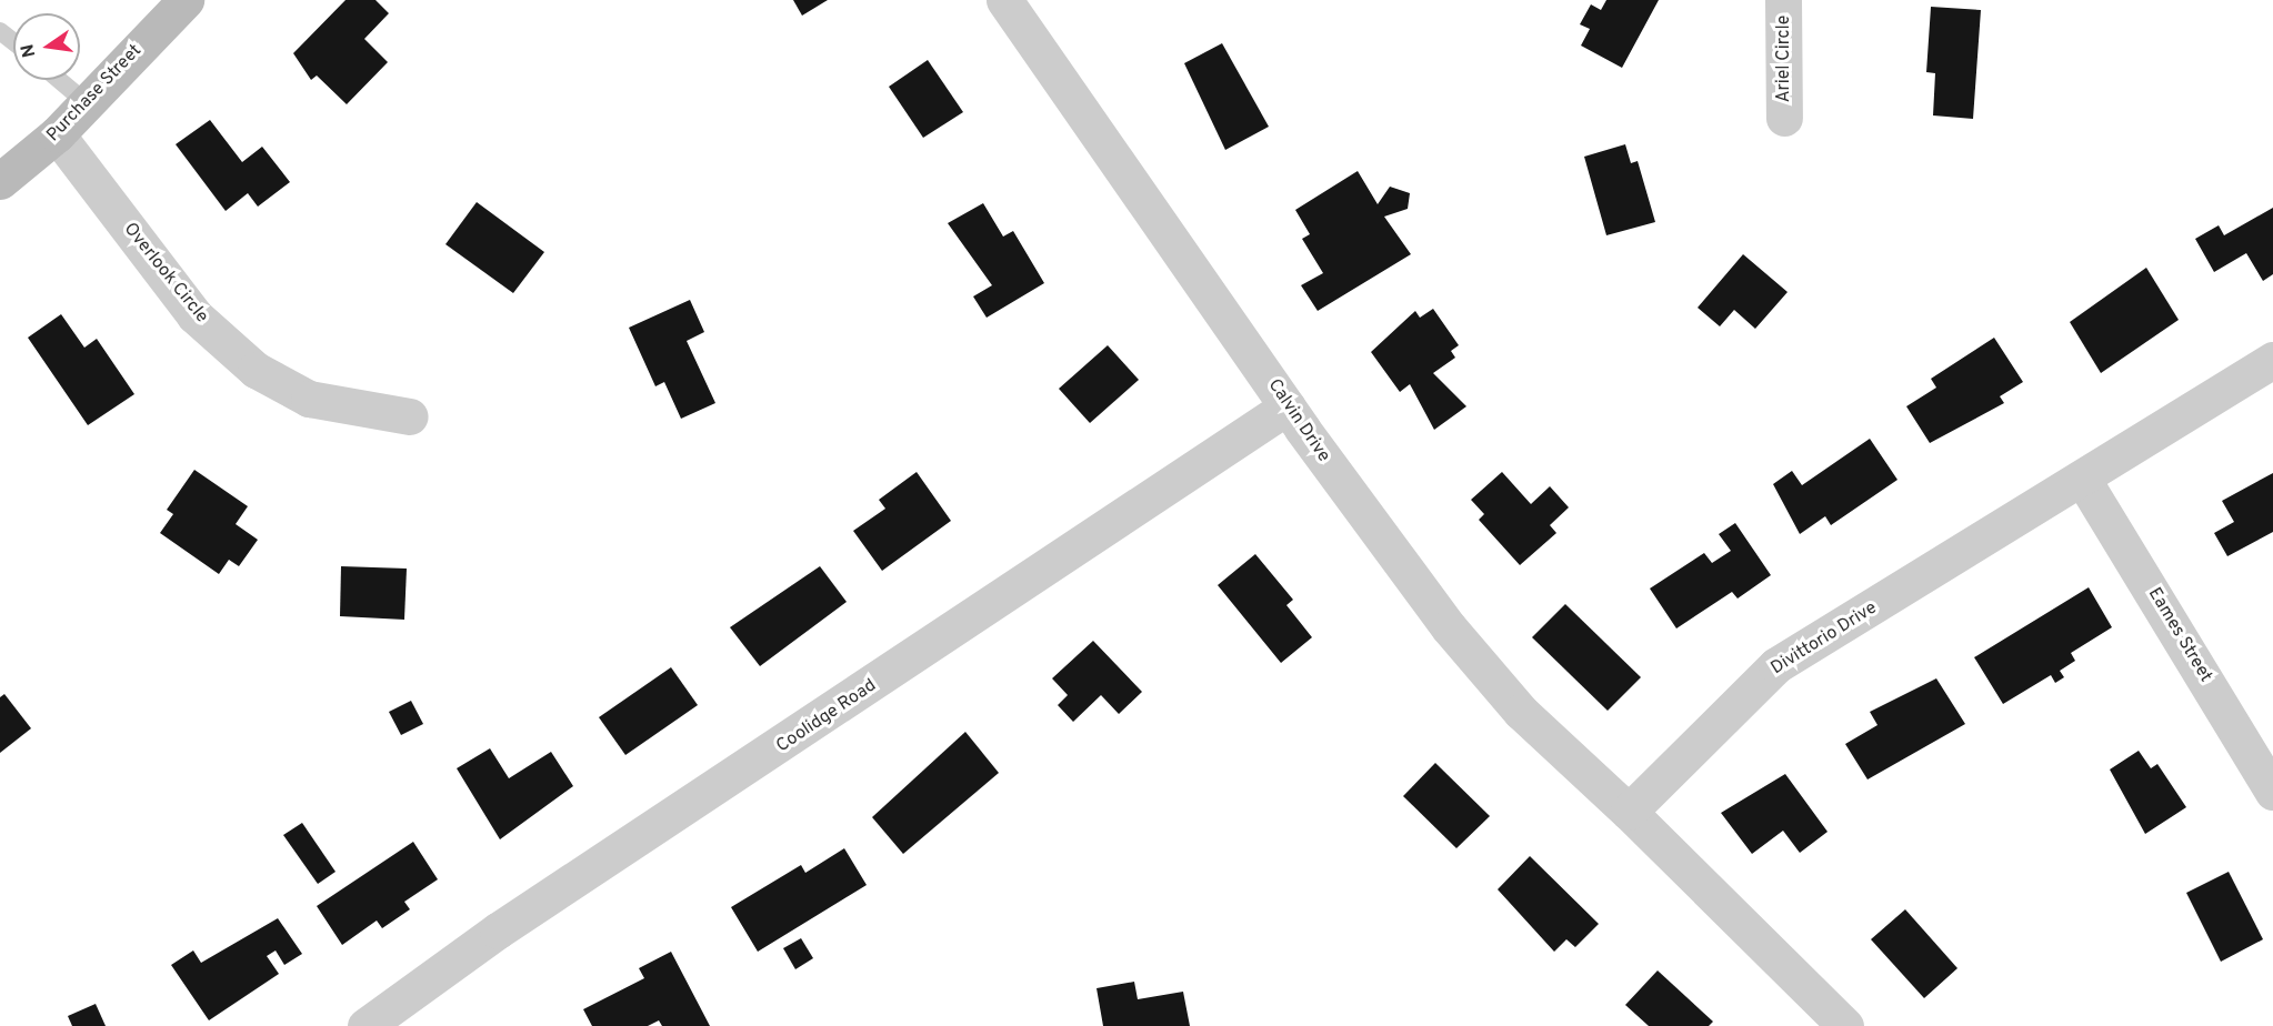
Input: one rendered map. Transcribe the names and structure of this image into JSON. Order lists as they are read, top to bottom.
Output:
{
  "streets": {
    "main road": ["Purchase Street"],
    "street": [
      "Ariel Circle",
      "Overlook Circle",
      "Calvin Drive",
      "Eames Street",
      "Divittorio Drive",
      "Coolidge Road"
    ]
  },
  "crossings": [
    ["Purchase Street", "Overlook Circle"],
    ["Calvin Drive", "Divittorio Drive"],
    ["Calvin Drive", "Coolidge Road"],
    ["Eames Street", "Divittorio Drive"]
  ],
  "north": "left"
}
